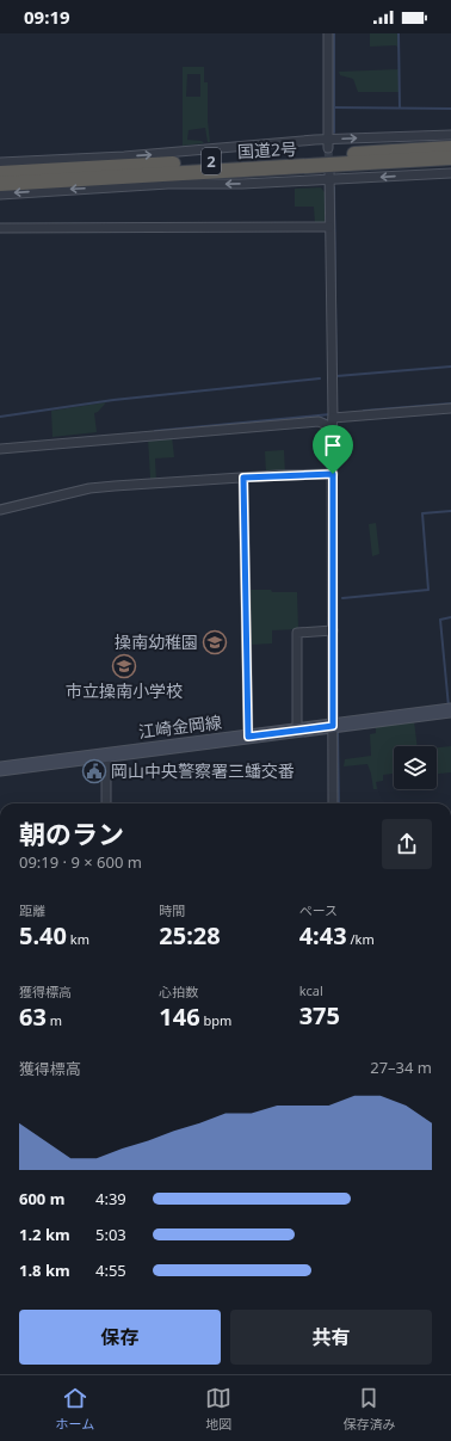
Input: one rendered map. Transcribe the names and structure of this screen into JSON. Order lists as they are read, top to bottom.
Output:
{
  "streets": {
    "highway": ["国道2号", "2"],
    "main road": ["江崎金岡線"]
  },
  "places": {
    "school or university": ["操南幼稚園", "市立操南小学校"],
    "public building": ["岡山中央警察署三蟠交番"]
  },
  "page": {
    "status": "09:19",
    "heading": ["朝のラン", "09:19 · 9 × 600 m"],
    "stats": [
      ["距離", "5.40 km"],
      ["時間", "25:28"],
      ["ペース", "4:43 /km"],
      ["獲得標高", "63 m"],
      ["心拍数", "146 bpm"],
      ["kcal", "375"]
    ],
    "chart": ["獲得標高", "27–34 m"],
    "list": [
      {
        "name": "600 m",
        "note": "4:39"
      },
      {
        "name": "1.2 km",
        "note": "5:03"
      },
      {
        "name": "1.8 km",
        "note": "4:55"
      }
    ],
    "buttons": ["保存", "共有"],
    "tabs": ["ホーム", "地図", "保存済み"]
  }
}
